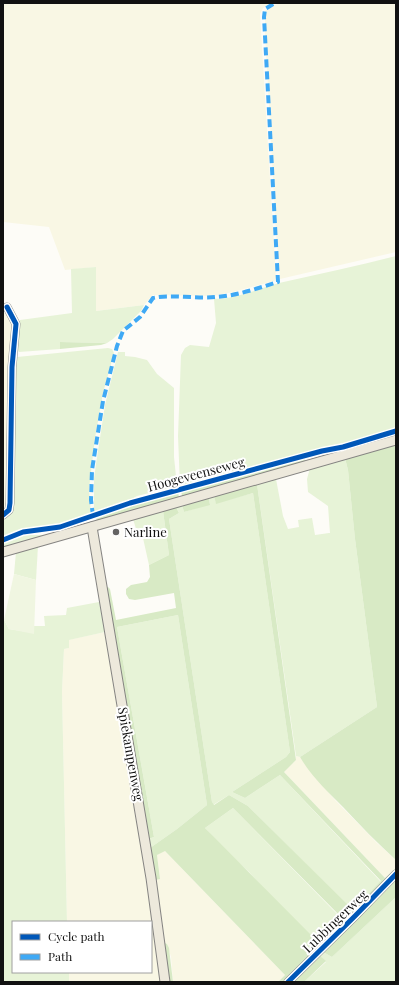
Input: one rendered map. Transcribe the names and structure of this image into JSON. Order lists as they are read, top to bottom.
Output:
{
  "streets": {
    "main road": ["Hoogeveenseweg", "Spiekampenweg"],
    "street": ["Lubbingerweg"]
  },
  "crossings": [
    ["Hoogeveenseweg", "Spiekampenweg"]
  ],
  "places": ["Narline"],
  "legend": ["Cycle path", "Path"]
}
